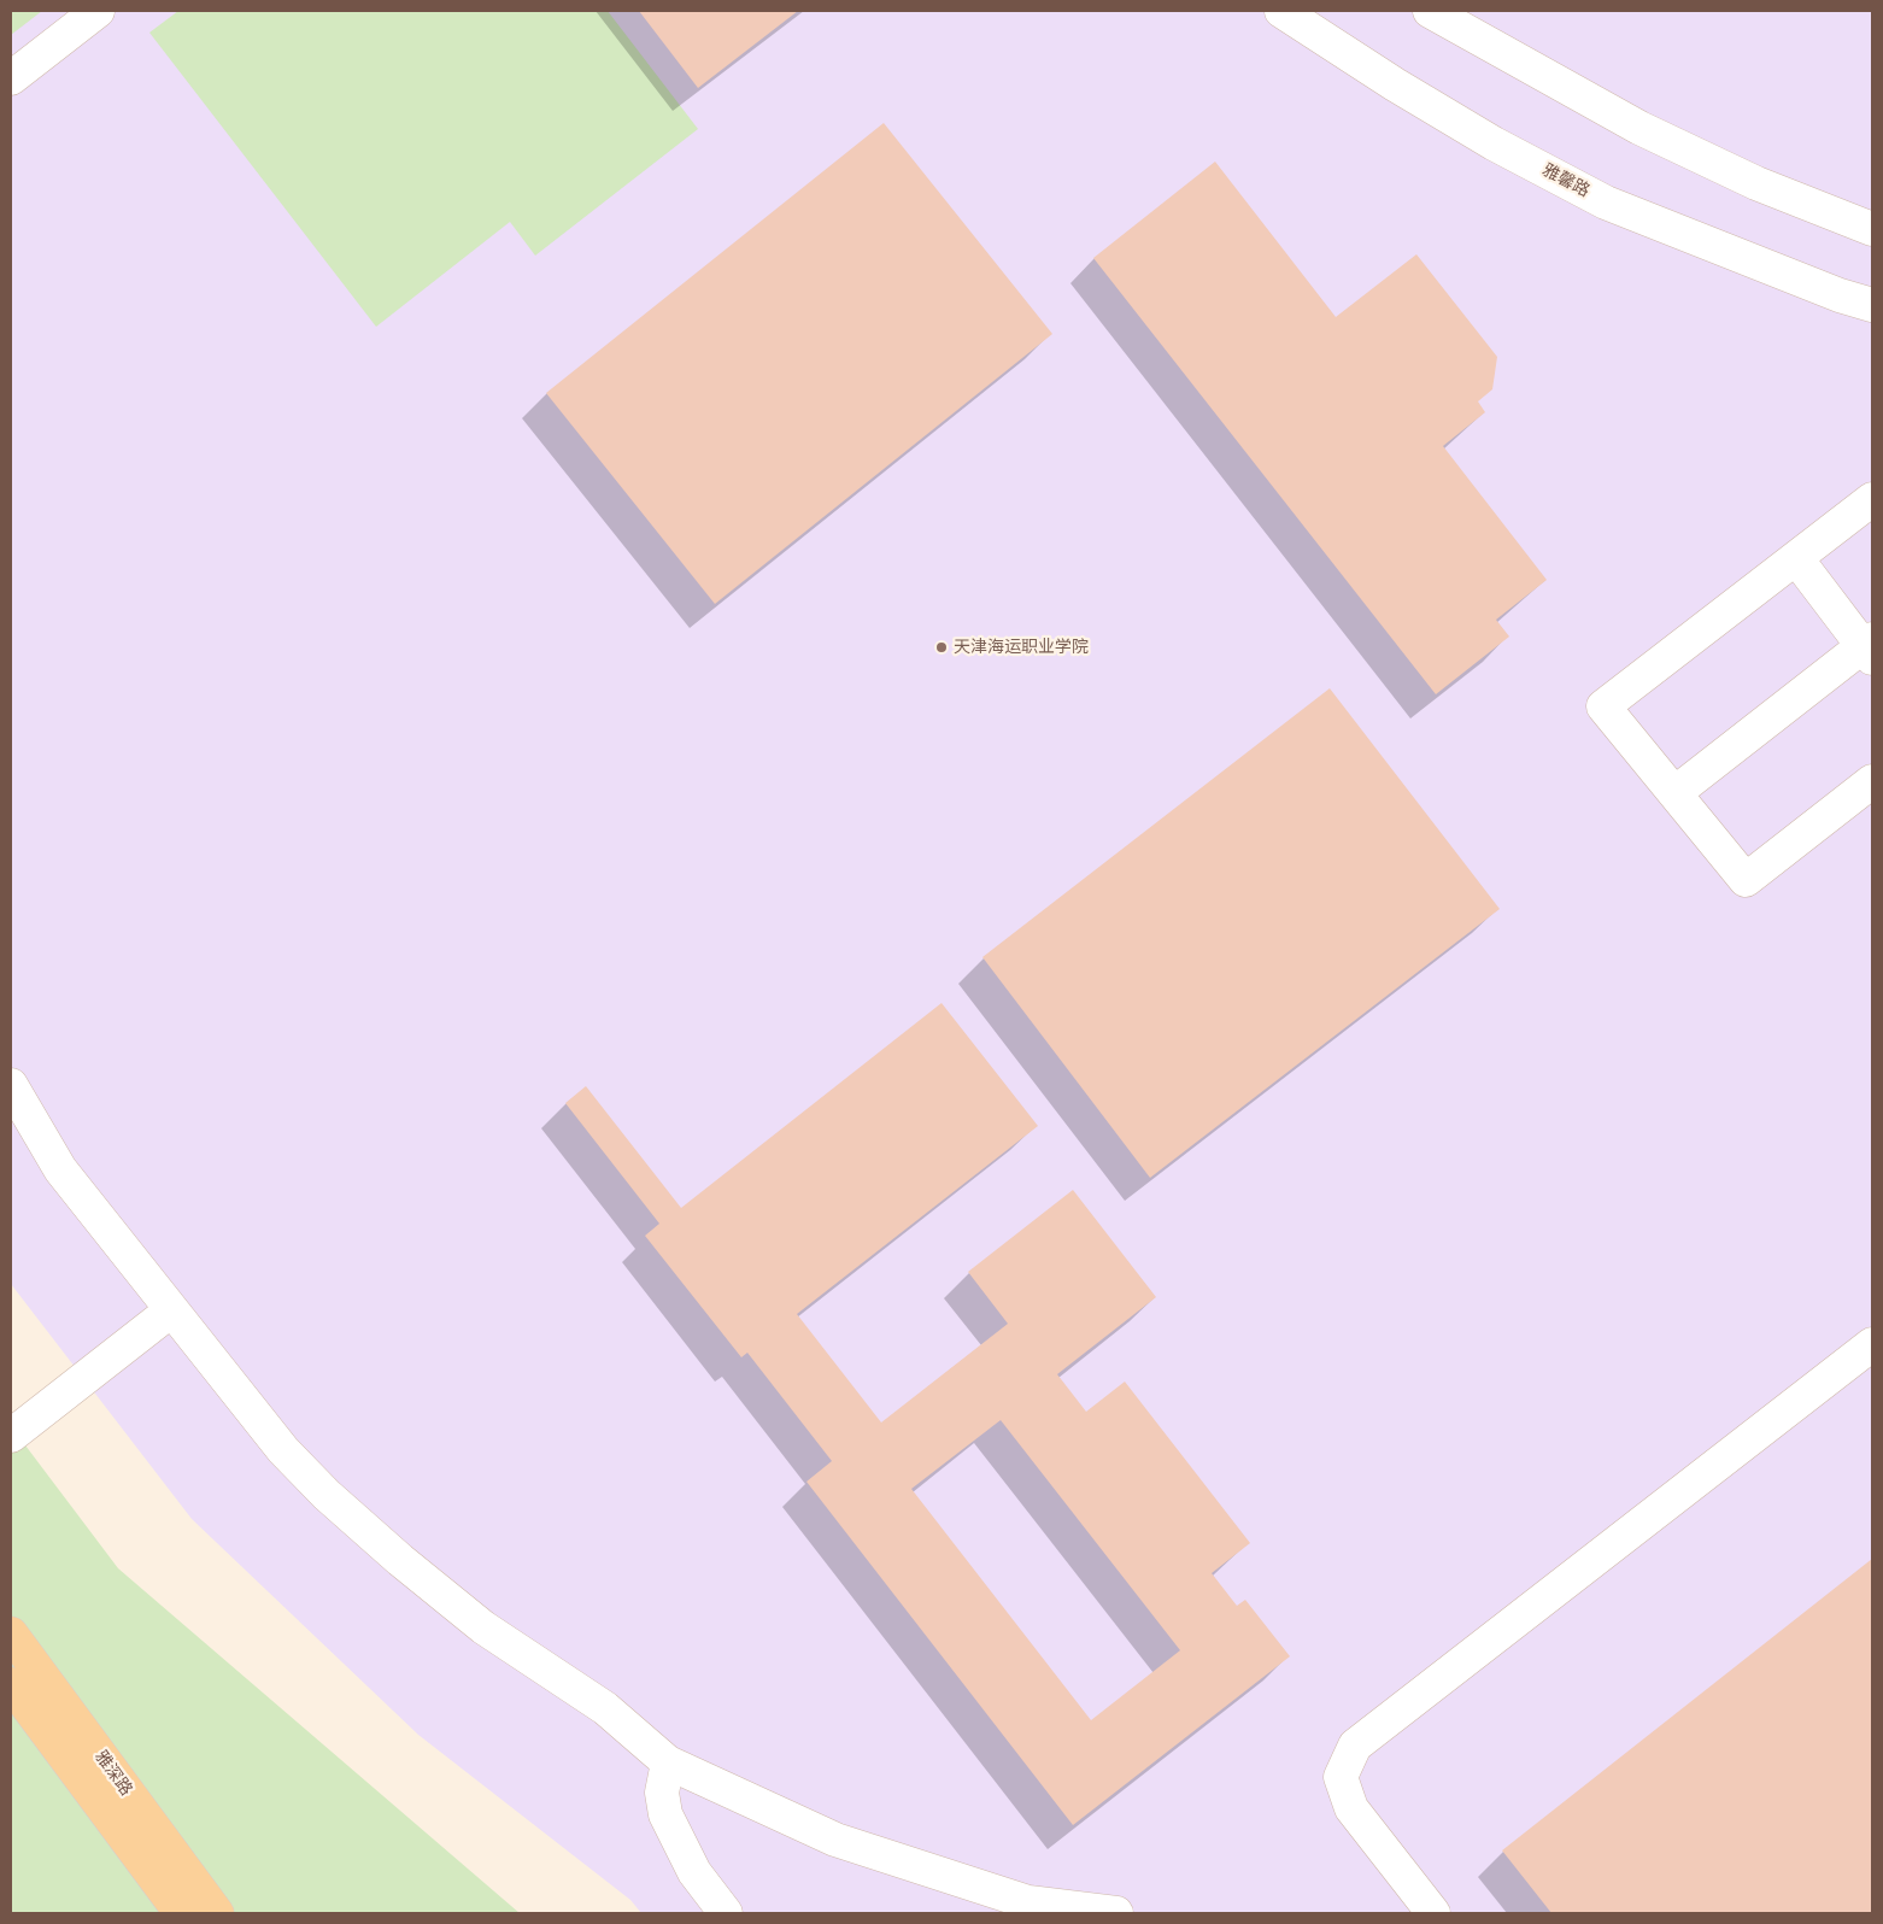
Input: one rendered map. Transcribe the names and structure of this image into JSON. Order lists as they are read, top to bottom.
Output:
{
  "streets": {
    "main road": ["雅深路"],
    "street": ["雅馨路"]
  },
  "places": ["天津海运职业学院"]
}
